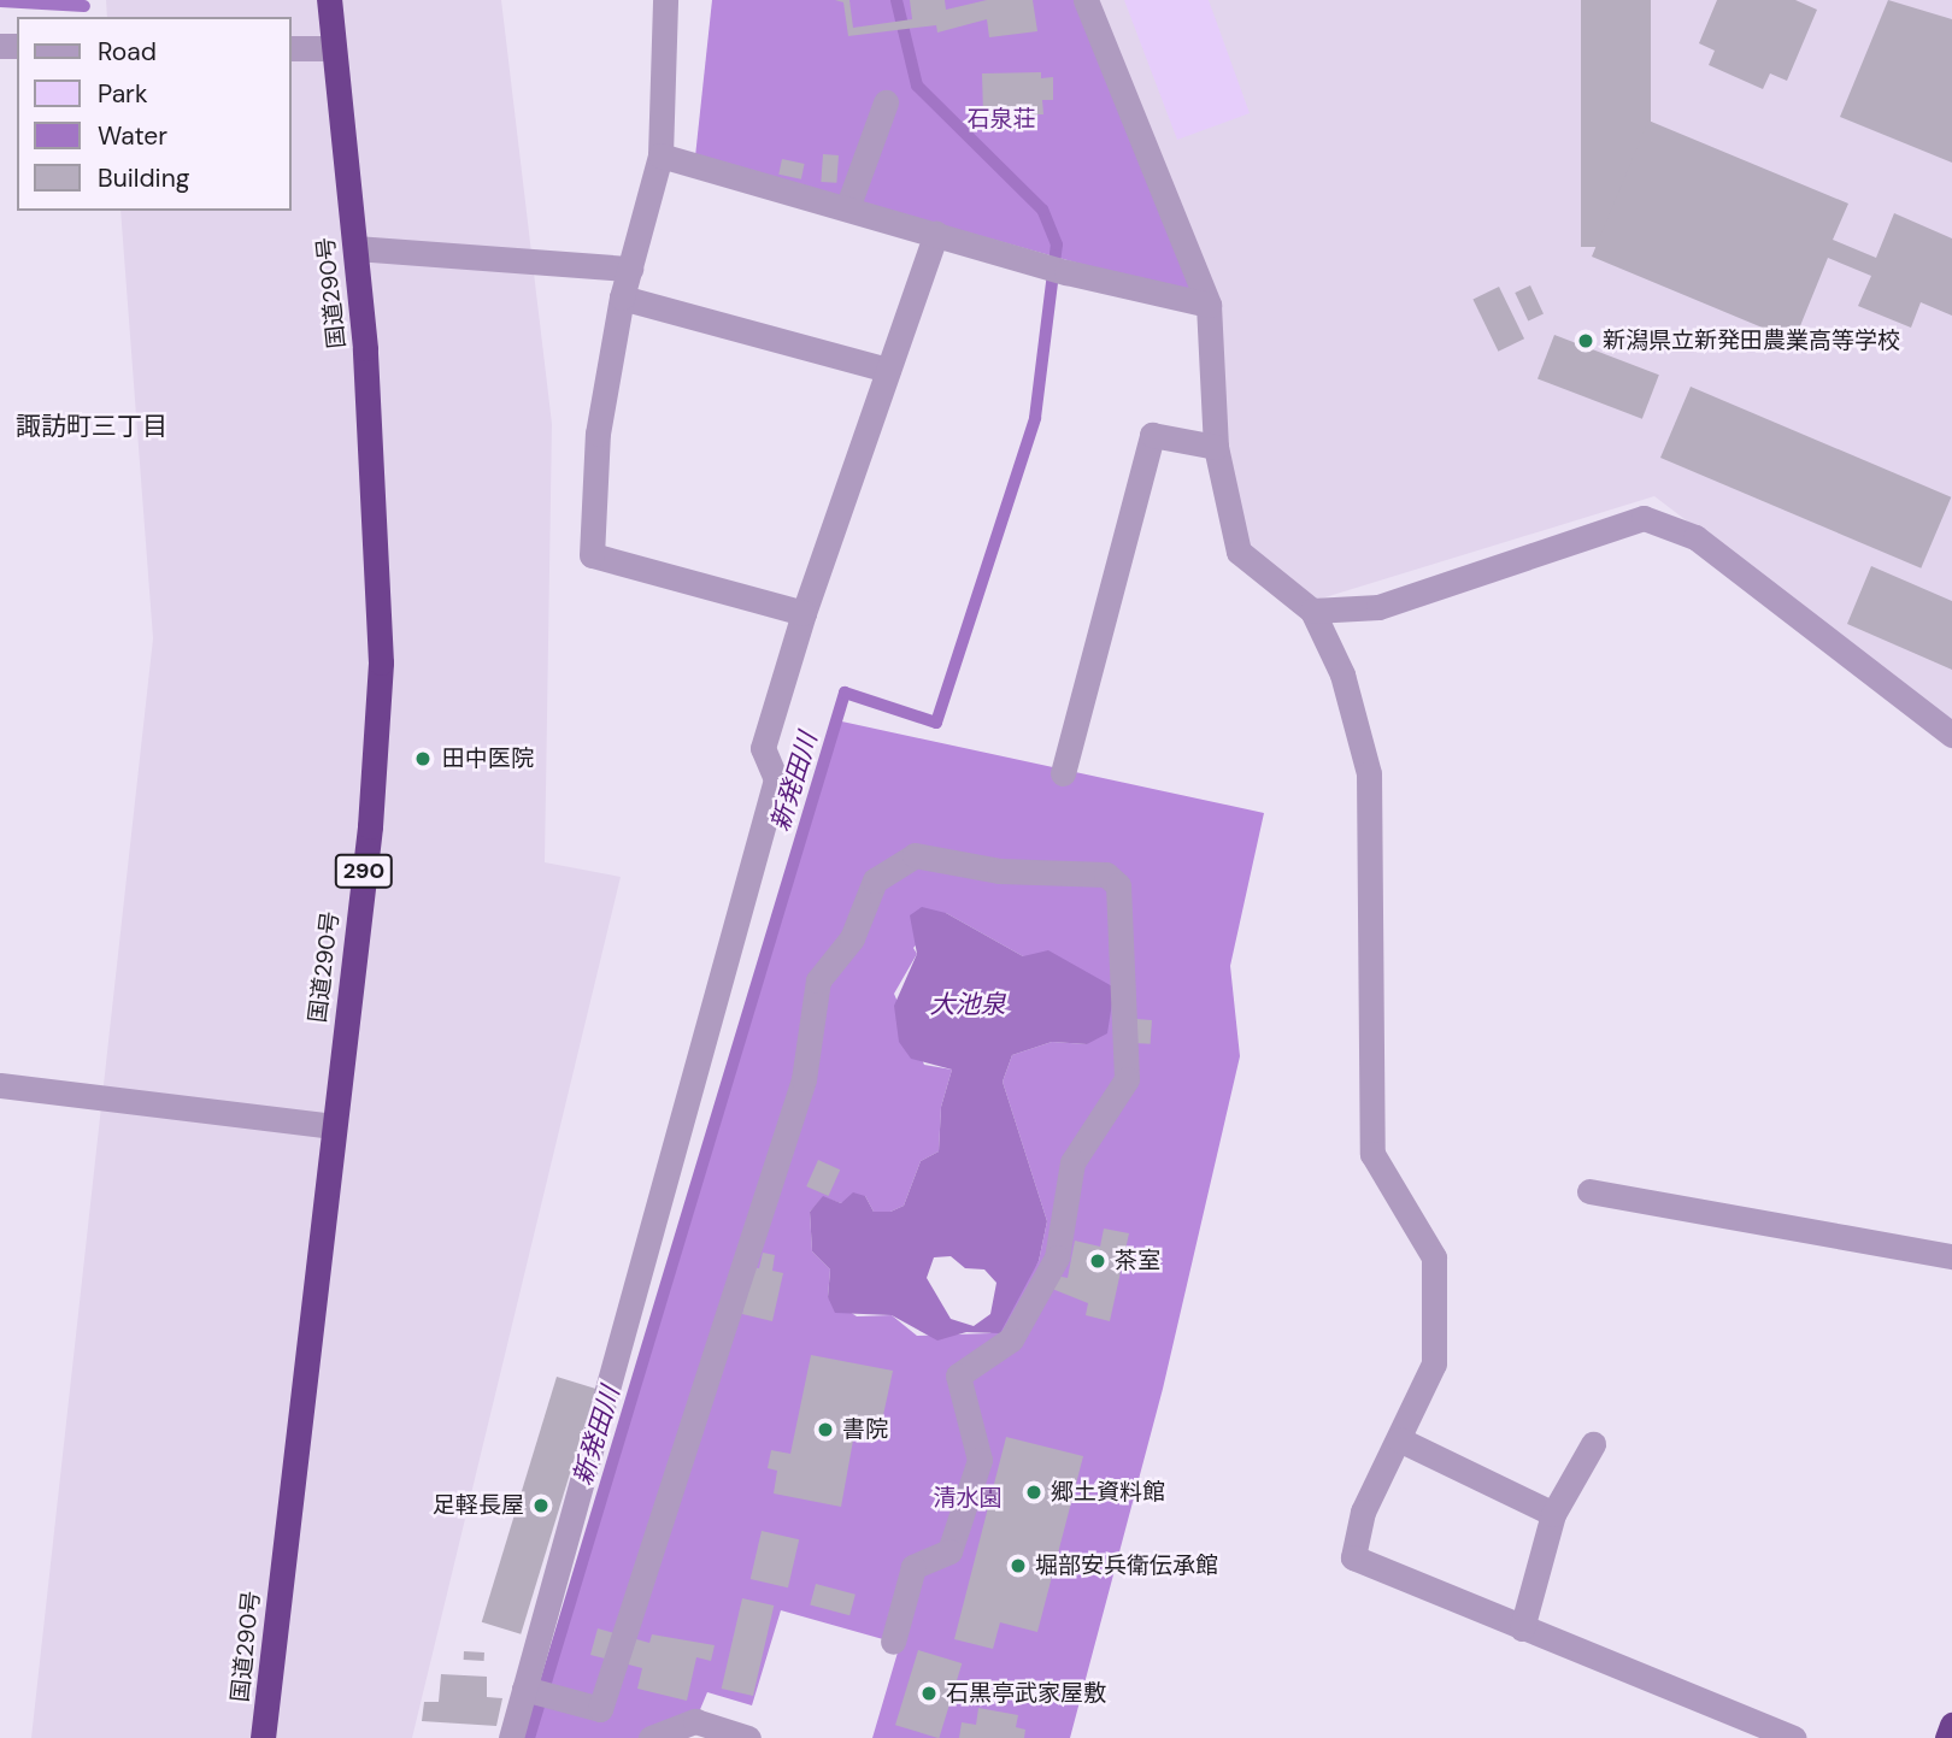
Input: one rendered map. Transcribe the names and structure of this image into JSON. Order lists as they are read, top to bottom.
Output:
{
  "streets": {
    "highway": ["国道290号", "290"]
  },
  "districts": ["諏訪町三丁目"],
  "water": ["新発田川", "大池泉"],
  "parks": ["石泉荘", "清水園"],
  "places": [
    "新潟県立新発田農業高等学校",
    "田中医院",
    "茶室",
    "書院",
    "郷土資料館",
    "足軽長屋",
    "堀部安兵衛伝承館",
    "石黒亭武家屋敷"
  ],
  "legend": [
    "Road",
    "Park",
    "Water",
    "Building"
  ]
}
